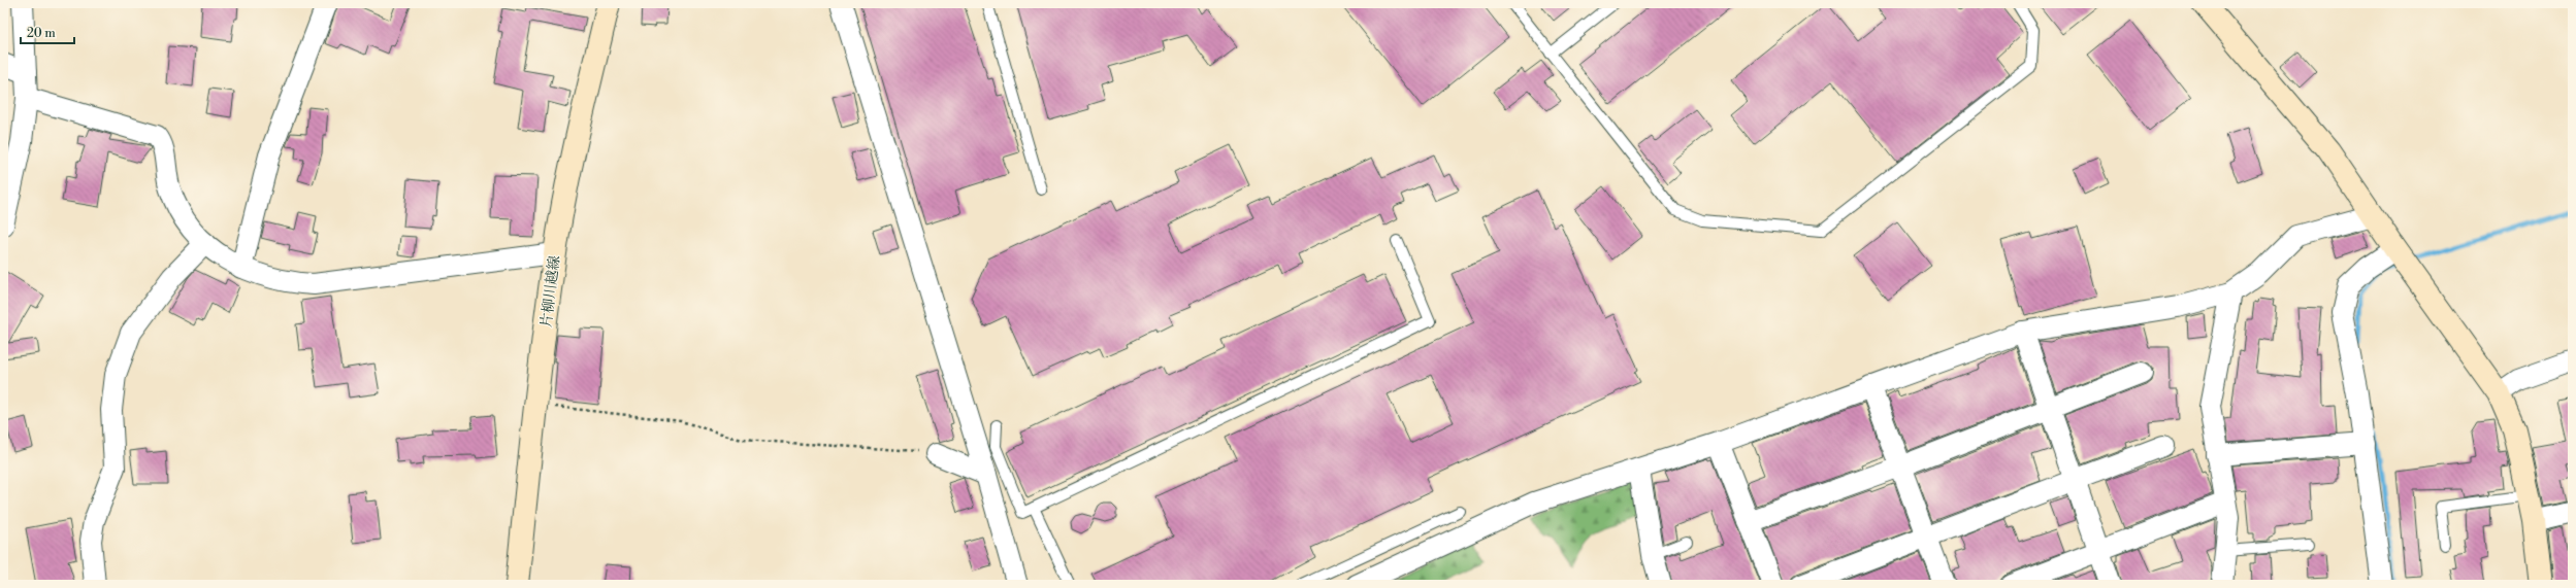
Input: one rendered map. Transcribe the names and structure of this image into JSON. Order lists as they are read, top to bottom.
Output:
{
  "streets": {
    "street": ["片柳川越線"]
  },
  "scale_bar": "20 m"
}
